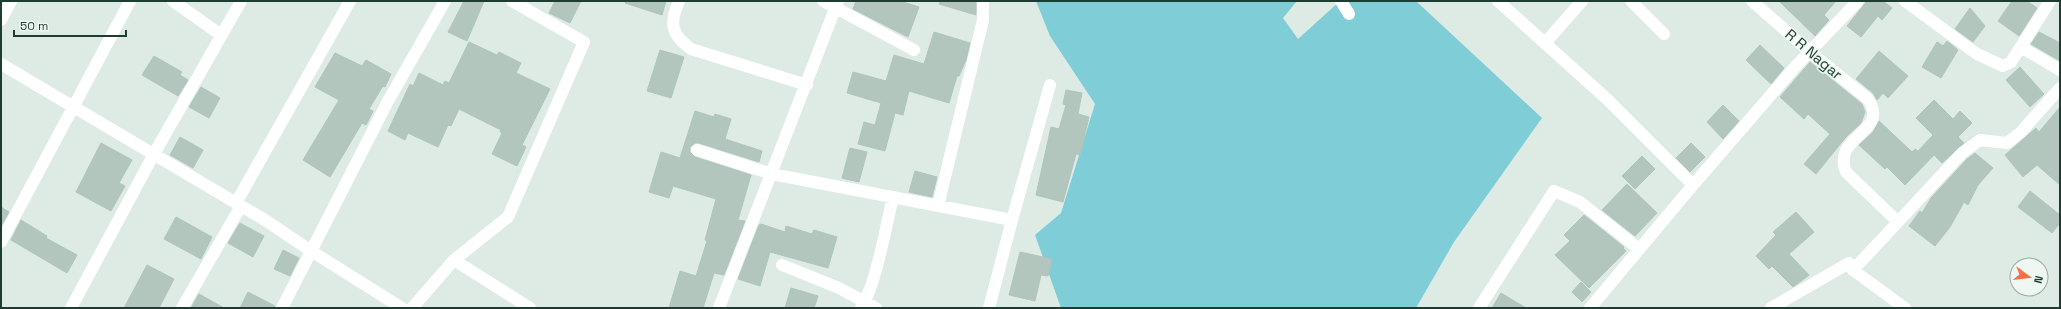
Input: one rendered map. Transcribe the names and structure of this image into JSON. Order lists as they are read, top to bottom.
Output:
{
  "streets": {
    "street": ["R R Nagar"]
  },
  "scale_bar": "50 m",
  "north": "right"
}
